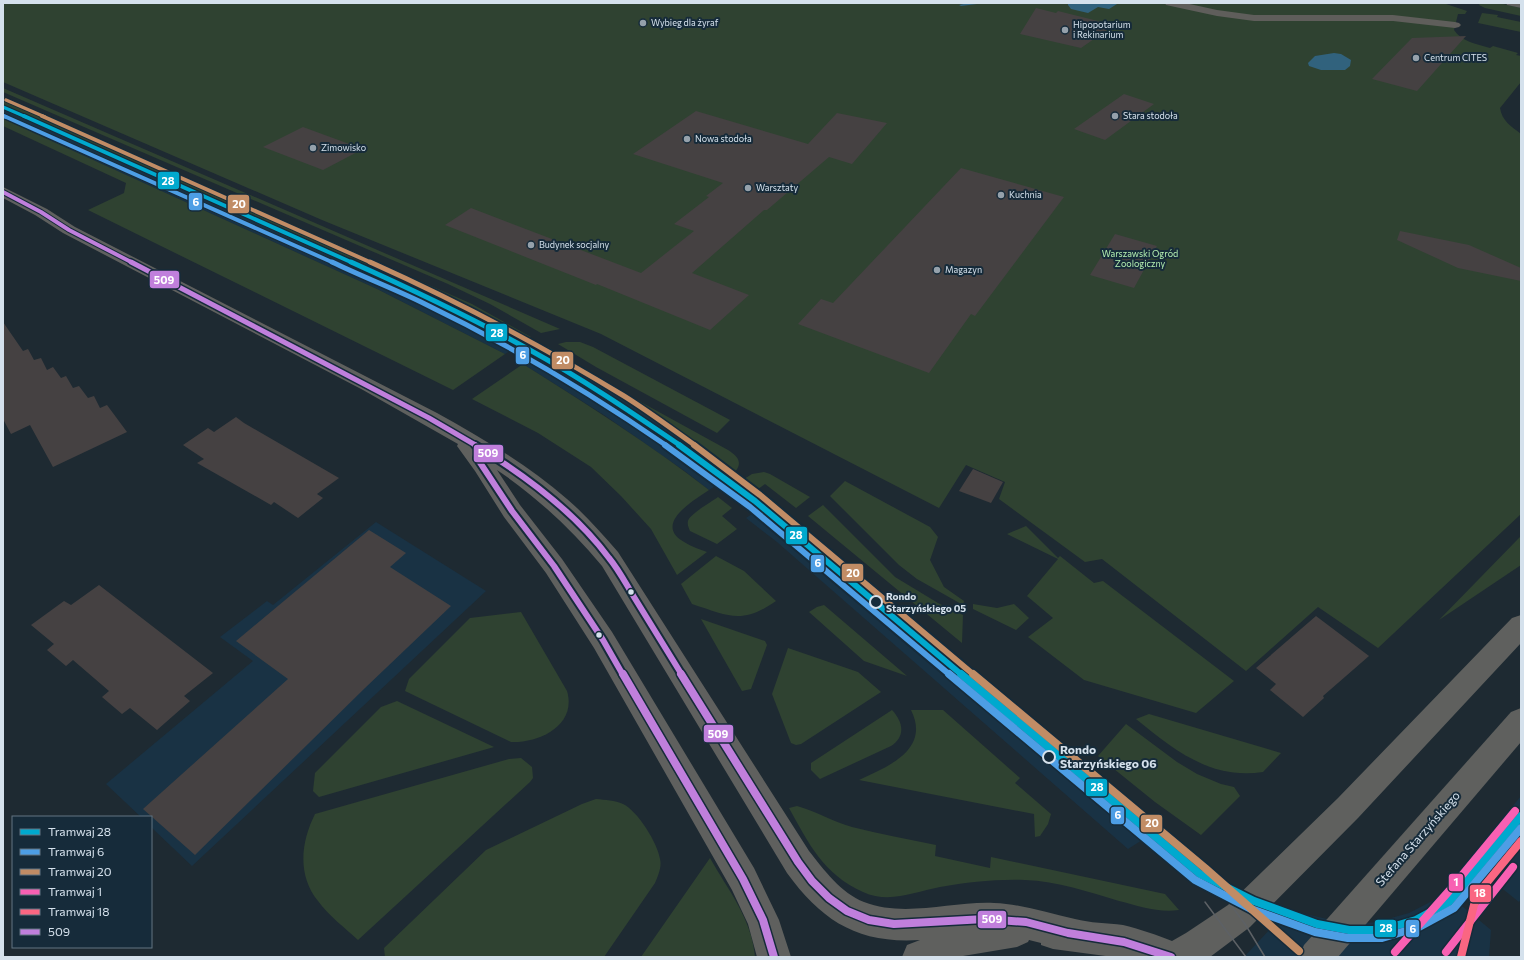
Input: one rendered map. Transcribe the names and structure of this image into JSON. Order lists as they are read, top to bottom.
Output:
{
  "streets": {
    "street": ["Stefana Starzyńskiego"]
  },
  "parks": ["Warszawski Ogród Zoologiczny"],
  "places": [
    "Wybieg dla żyraf",
    "Hipopotarium i Rekinarium",
    "Centrum CITES",
    "Stara stodoła",
    "Nowa stodoła",
    "Zimowisko",
    "Warsztaty",
    "Kuchnia",
    "Budynek socjalny",
    "Magazyn",
    "Rondo Starzyńskiego 05",
    "Rondo Starzyńskiego 06"
  ],
  "lines": [
    "tram line 20",
    "tram line 28",
    "tram line 6",
    "transit line 509",
    "tram line 1",
    "tram line 18"
  ],
  "legend": [
    "Tramwaj 28",
    "Tramwaj 6",
    "Tramwaj 20",
    "Tramwaj 1",
    "Tramwaj 18",
    "509"
  ]
}
